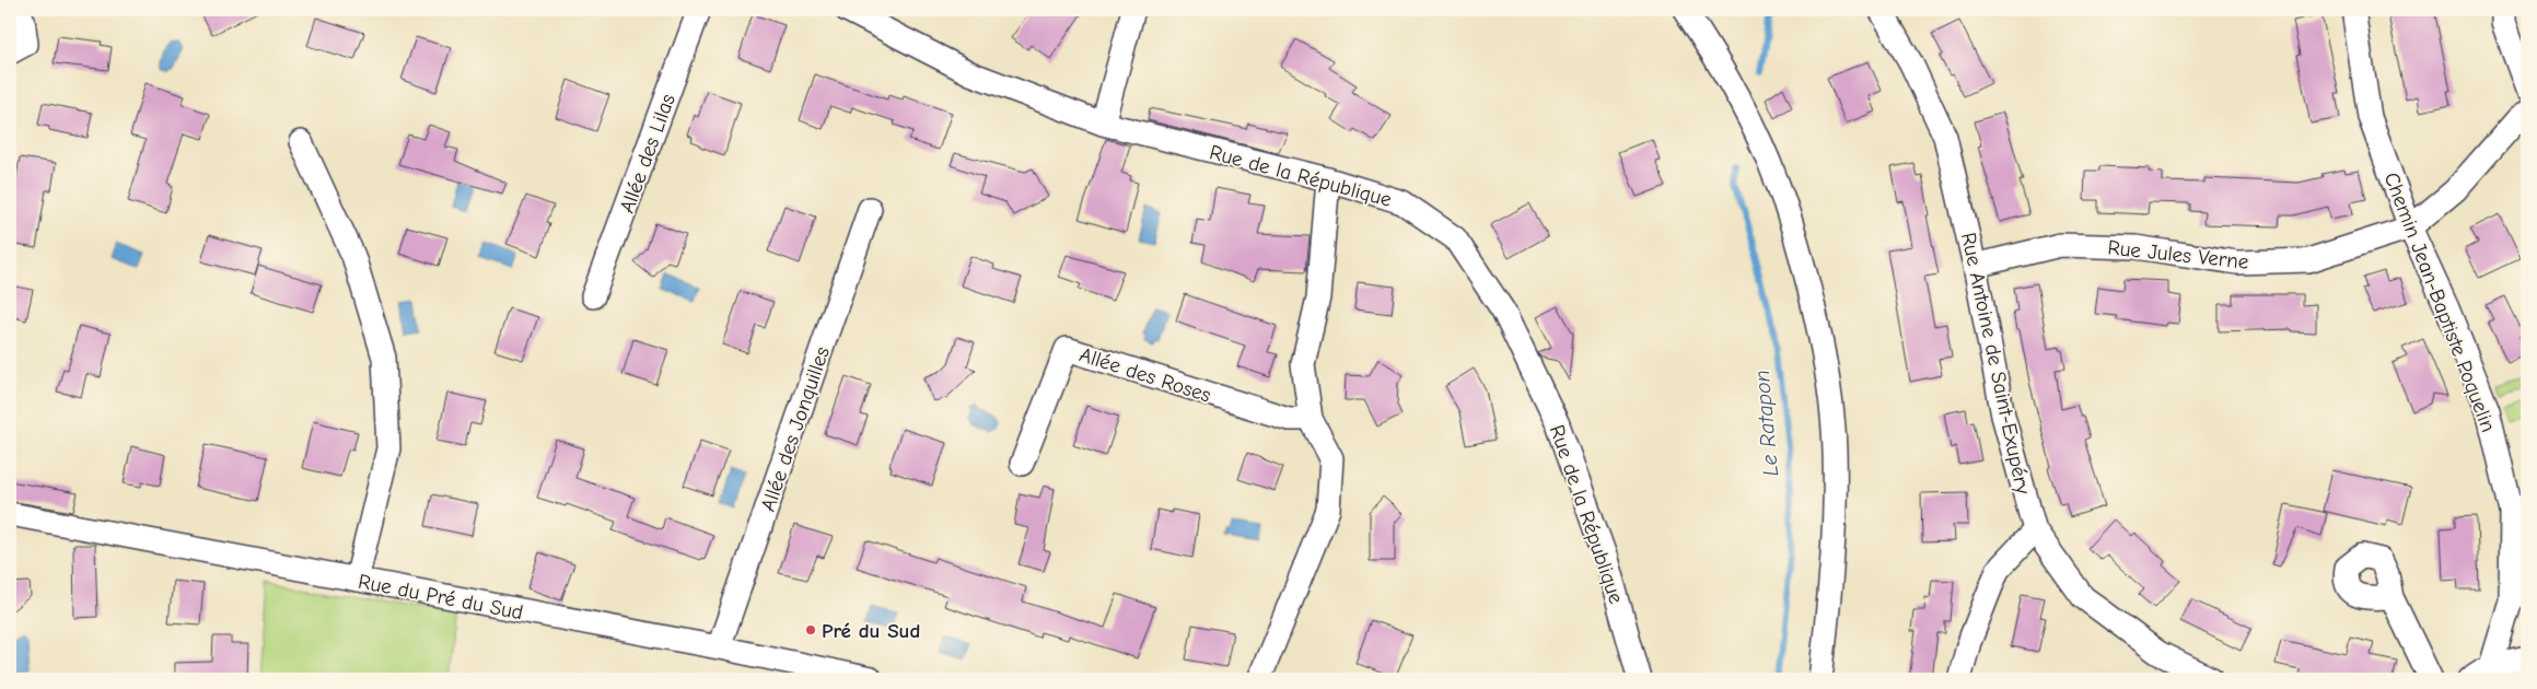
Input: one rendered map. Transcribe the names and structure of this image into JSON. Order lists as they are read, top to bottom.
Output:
{
  "streets": {
    "street": [
      "Allée des Lilas",
      "Rue de la République",
      "Rue Jules Verne",
      "Chemin Jean-Baptiste Poquelin",
      "Rue Antoine de Saint-Exupéry",
      "Allée des Roses",
      "Allée des Jonquilles",
      "Rue du Pré du Sud"
    ]
  },
  "crossings": [
    ["Rue Jules Verne", "Chemin Jean-Baptiste Poquelin"],
    ["Rue Jules Verne", "Rue Antoine de Saint-Exupéry"],
    ["Allée des Jonquilles", "Rue du Pré du Sud"]
  ],
  "water": ["Le Ratapon"],
  "places": ["Pré du Sud"]
}
